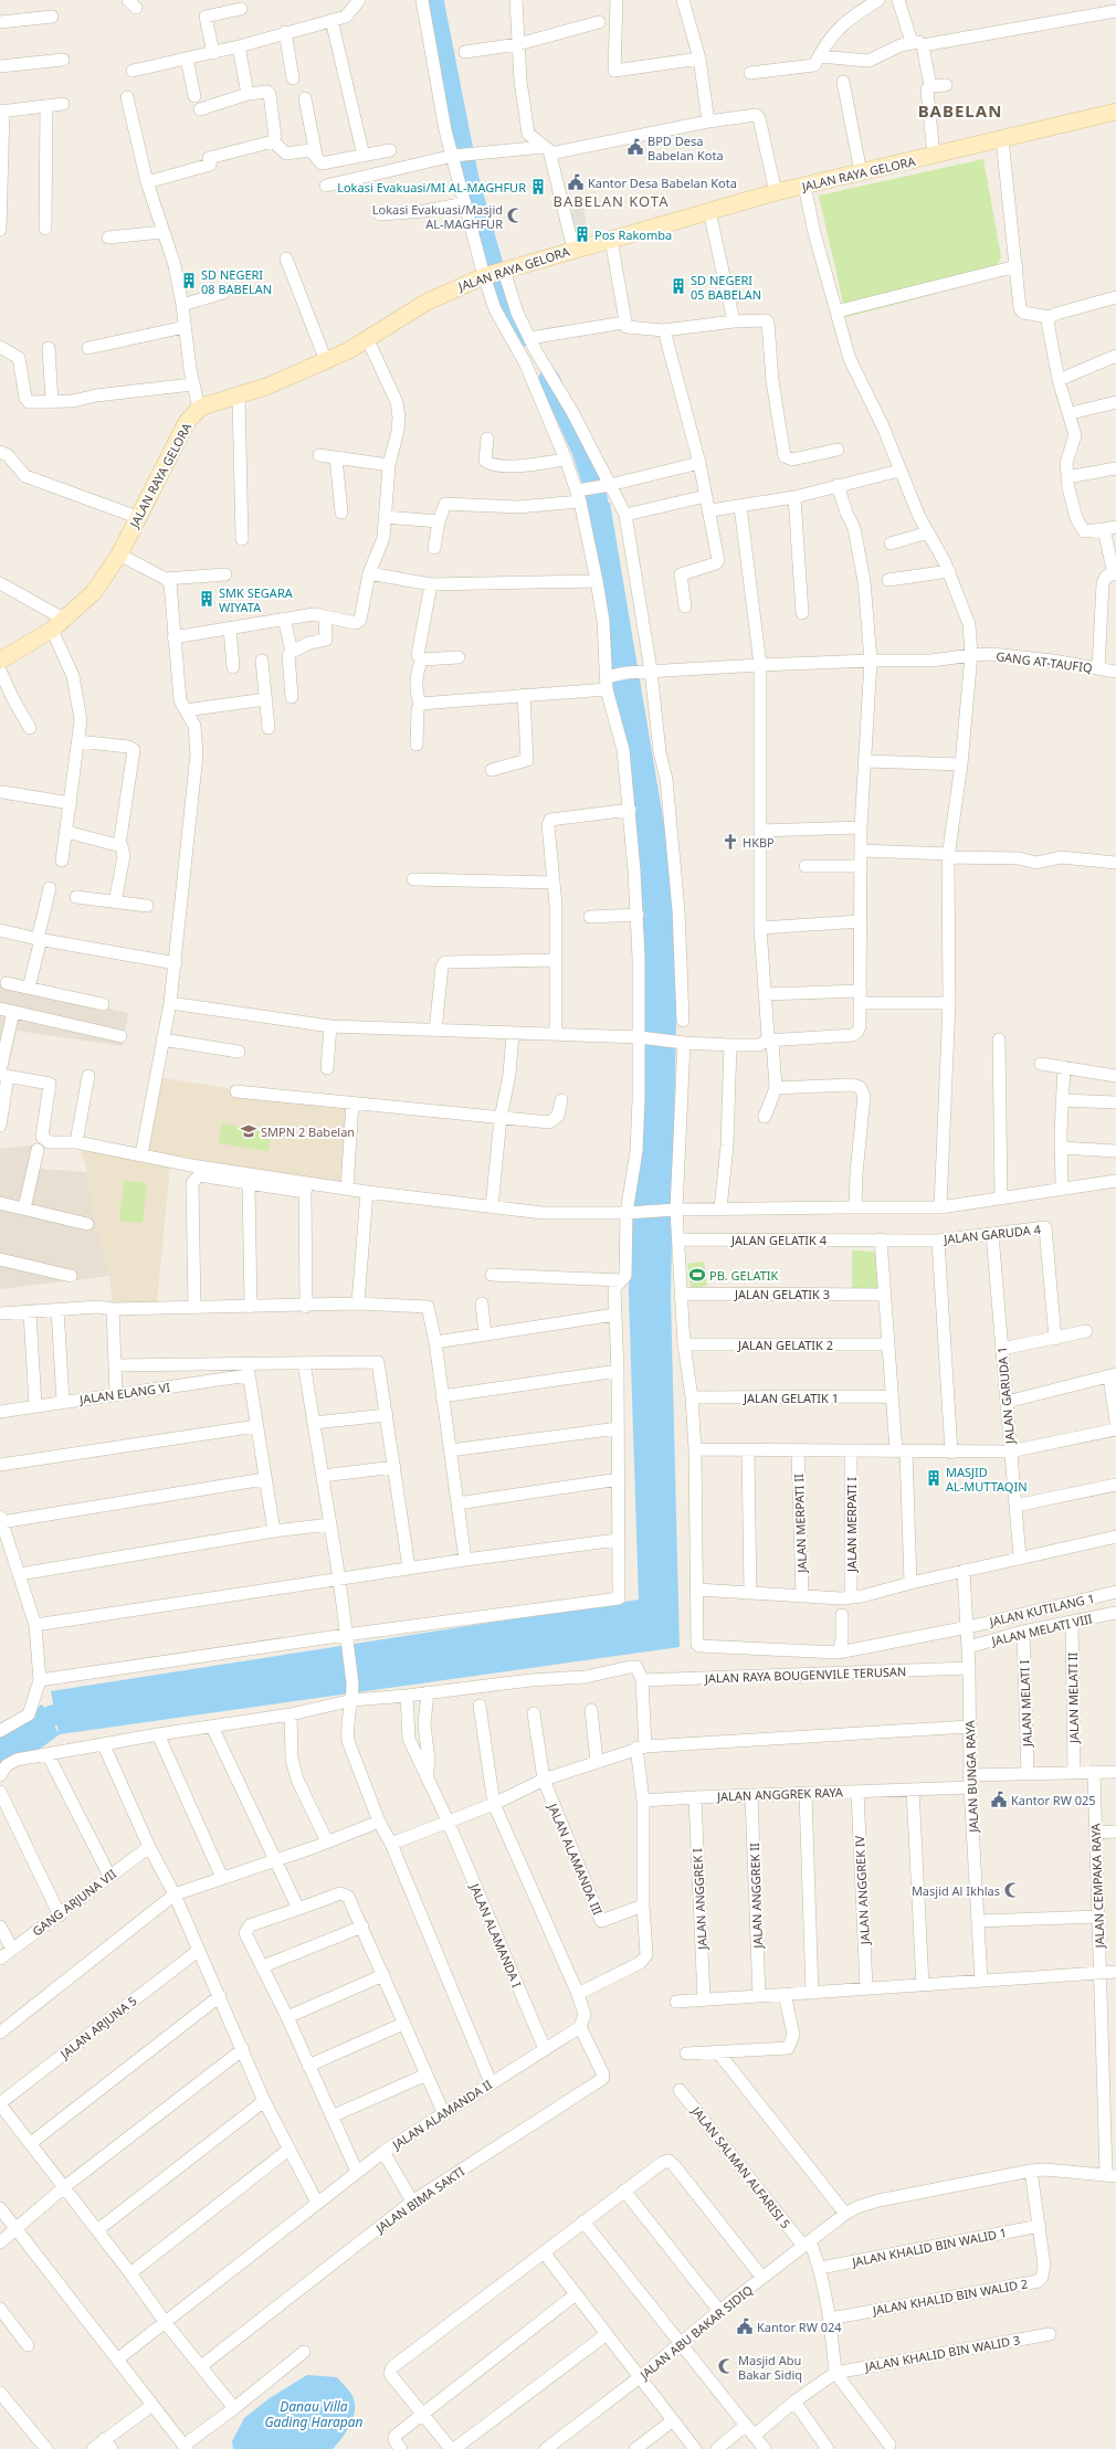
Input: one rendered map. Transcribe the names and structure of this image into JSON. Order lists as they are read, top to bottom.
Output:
{
  "streets": {
    "street": [
      "JALAN RAYA GELORA",
      "GANG AT-TAUFIQ",
      "JALAN GARUDA 4",
      "JALAN GELATIK 4",
      "JALAN GELATIK 3",
      "JALAN GELATIK 2",
      "JALAN ELANG VI",
      "JALAN GARUDA 1",
      "JALAN GELATIK 1",
      "JALAN MERPATI II",
      "JALAN MERPATI I",
      "JALAN KUTILANG 1",
      "JALAN MELATI VIII",
      "JALAN RAYA BOUGENVILE TERUSAN",
      "JALAN MELATI II",
      "JALAN MELATI I",
      "JALAN BUNGA RAYA",
      "JALAN ANGGREK RAYA",
      "JALAN ALAMANDA III",
      "JALAN CEMPAKA RAYA",
      "JALAN ANGGREK IV",
      "JALAN ANGGREK II",
      "JALAN ANGGREK I",
      "GANG ARJUNA VII",
      "JALAN ALAMANDA I",
      "JALAN ARJUNA 5",
      "JALAN ALAMANDA II",
      "JALAN SALMAN ALFARISI 5",
      "JALAN BIMA SAKTI",
      "JALAN KHALID BIN WALID 1",
      "JALAN KHALID BIN WALID 2",
      "JALAN ABU BAKAR SIDIQ",
      "JALAN KHALID BIN WALID 3"
    ]
  },
  "crossings": [
    ["JALAN GARUDA 4", "JALAN GELATIK 4"],
    ["JALAN GARUDA 4", "JALAN GARUDA 1"],
    ["JALAN KUTILANG 1", "JALAN BUNGA RAYA"],
    ["JALAN MELATI VIII", "JALAN MELATI II"],
    ["JALAN MELATI VIII", "JALAN MELATI I"],
    ["JALAN MELATI VIII", "JALAN BUNGA RAYA"],
    ["JALAN RAYA BOUGENVILE TERUSAN", "JALAN BUNGA RAYA"],
    ["JALAN MELATI II", "JALAN ANGGREK RAYA"],
    ["JALAN MELATI I", "JALAN ANGGREK RAYA"],
    ["JALAN BUNGA RAYA", "JALAN ANGGREK RAYA"],
    ["JALAN ANGGREK RAYA", "JALAN CEMPAKA RAYA"],
    ["JALAN ANGGREK RAYA", "JALAN ANGGREK IV"],
    ["JALAN ANGGREK RAYA", "JALAN ANGGREK II"],
    ["JALAN ANGGREK RAYA", "JALAN ANGGREK I"],
    ["JALAN CEMPAKA RAYA", "JALAN ABU BAKAR SIDIQ"],
    ["JALAN ALAMANDA I", "JALAN ALAMANDA II"],
    ["JALAN ALAMANDA II", "JALAN BIMA SAKTI"],
    ["JALAN SALMAN ALFARISI 5", "JALAN KHALID BIN WALID 1"],
    ["JALAN SALMAN ALFARISI 5", "JALAN KHALID BIN WALID 2"],
    ["JALAN SALMAN ALFARISI 5", "JALAN ABU BAKAR SIDIQ"],
    ["JALAN SALMAN ALFARISI 5", "JALAN KHALID BIN WALID 3"],
    ["JALAN KHALID BIN WALID 1", "JALAN KHALID BIN WALID 2"],
    ["JALAN KHALID BIN WALID 2", "JALAN ABU BAKAR SIDIQ"]
  ],
  "districts": ["BABELAN", "BABELAN KOTA"],
  "water": ["Danau Villa Gading Harapan"],
  "places": {
    "public building": [
      "BPD Desa Babelan Kota",
      "Kantor Desa Babelan Kota",
      "Kantor RW 025",
      "Kantor RW 024"
    ],
    "building": [
      "Lokasi Evakuasi/MI AL-MAGHFUR",
      "Pos Rakomba",
      "SD NEGERI 08 BABELAN",
      "SD NEGERI 05 BABELAN",
      "SMK SEGARA WIYATA",
      "MASJID AL-MUTTAQIN"
    ],
    "mosque": ["Lokasi Evakuasi/Masjid AL-MAGHFUR", "Masjid Al Ikhlas", "Masjid Abu Bakar Sidiq"],
    "church": ["HKBP"],
    "school or university": ["SMPN 2 Babelan"],
    "sports": ["PB. GELATIK"]
  }
}
